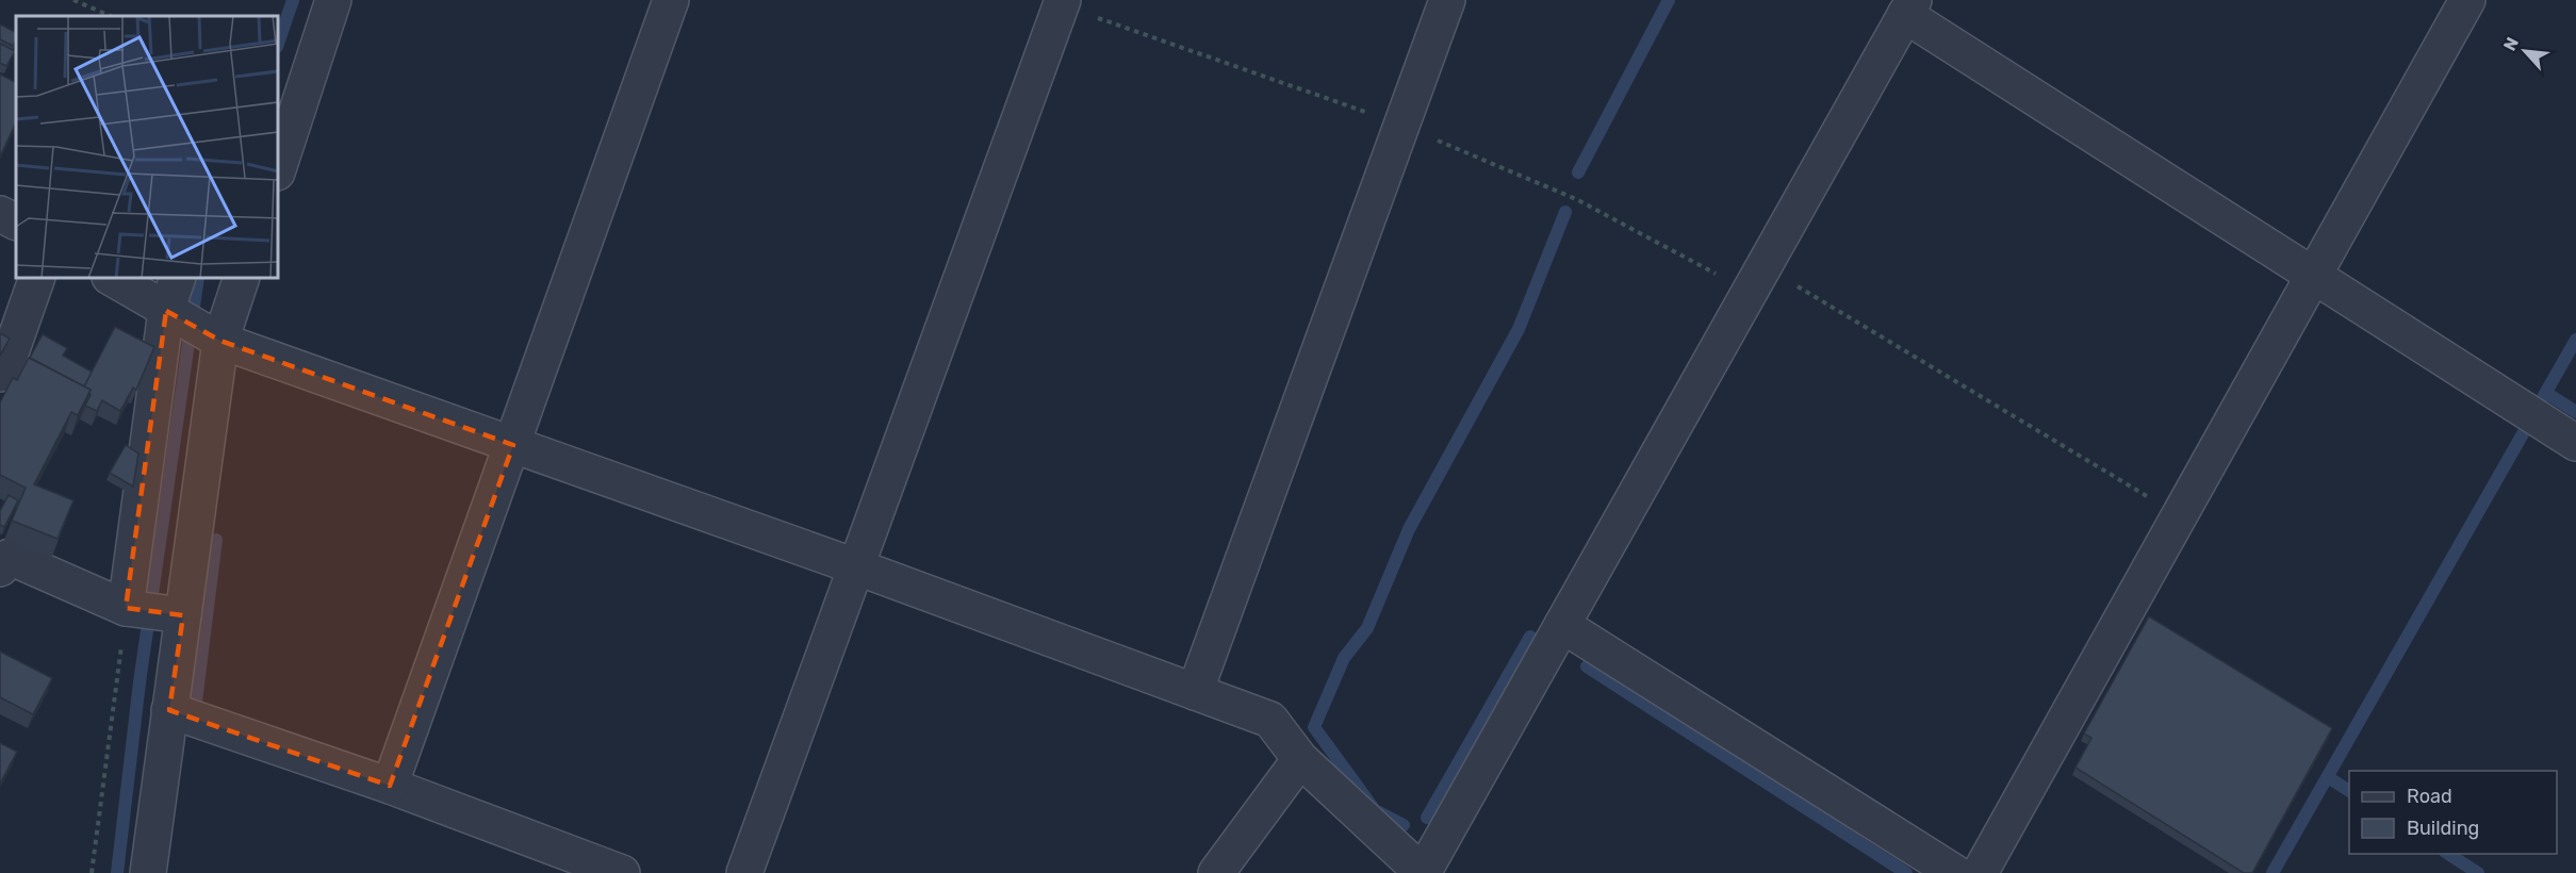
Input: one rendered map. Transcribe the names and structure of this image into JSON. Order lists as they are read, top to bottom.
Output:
{
  "legend": ["Road", "Building"],
  "north": "top left"
}
